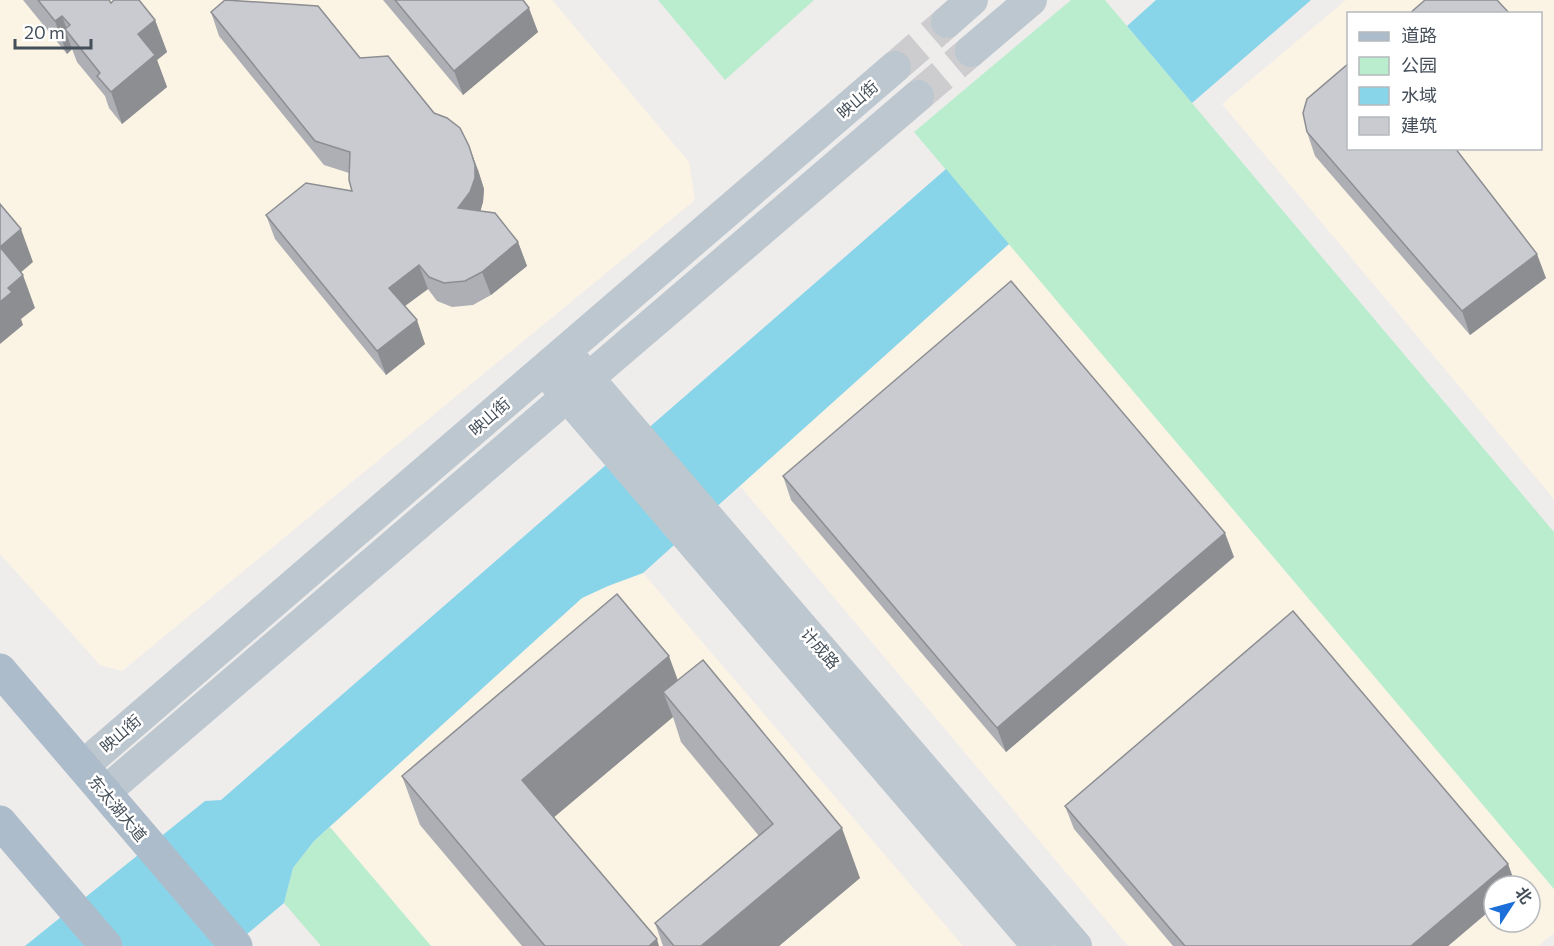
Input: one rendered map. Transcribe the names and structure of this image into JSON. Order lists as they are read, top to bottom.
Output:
{
  "streets": {
    "main road": ["东太湖大道"],
    "street": ["映山街", "计成路"]
  },
  "crossings": [
    ["映山街", "计成路"],
    ["映山街", "东太湖大道"]
  ],
  "legend": [
    "道路",
    "公园",
    "水域",
    "建筑"
  ],
  "scale_bar": "20 m",
  "north": "top right"
}
